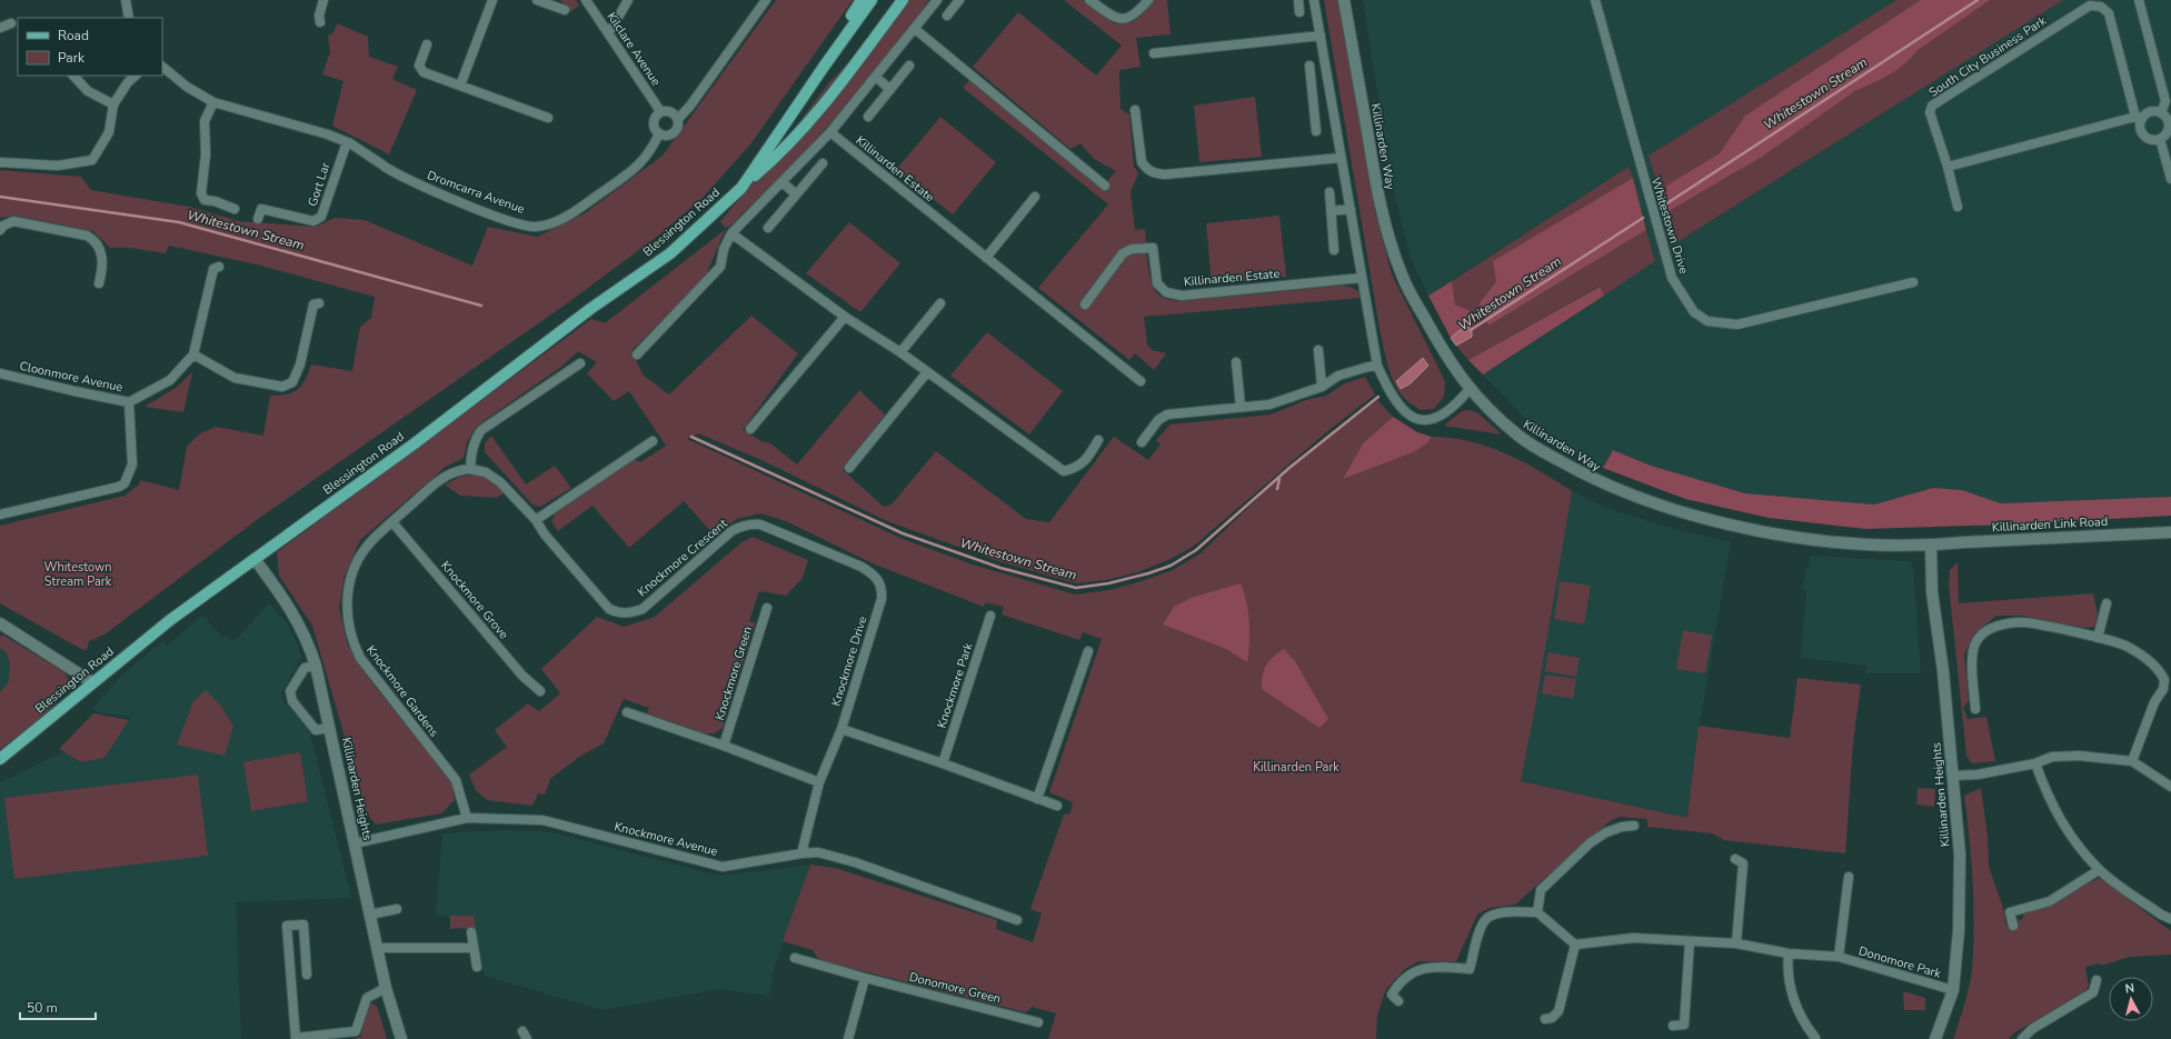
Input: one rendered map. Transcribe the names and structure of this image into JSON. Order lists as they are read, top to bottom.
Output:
{
  "streets": {
    "main road": ["Blessington Road"],
    "street": [
      "Kilclare Avenue",
      "South City Business Park",
      "Killinarden Way",
      "Killinarden Estate",
      "Gort Lar",
      "Dromcarra Avenue",
      "Whitestown Drive",
      "Cloonmore Avenue",
      "Killinarden Link Road",
      "Knockmore Crescent",
      "Knockmore Grove",
      "Knockmore Drive",
      "Knockmore Green",
      "Knockmore Park",
      "Knockmore Gardens",
      "Killinarden Heights",
      "Knockmore Avenue",
      "Donomore Park",
      "Donomore Green"
    ]
  },
  "crossings": [
    ["Kilclare Avenue", "Dromcarra Avenue"],
    ["Killinarden Way", "Killinarden Link Road"],
    ["Killinarden Way", "Killinarden Heights"],
    ["Gort Lar", "Dromcarra Avenue"],
    ["Blessington Road", "Killinarden Heights"],
    ["Killinarden Link Road", "Killinarden Heights"],
    ["Knockmore Crescent", "Knockmore Drive"],
    ["Knockmore Crescent", "Knockmore Gardens"],
    ["Knockmore Grove", "Knockmore Gardens"],
    ["Knockmore Drive", "Knockmore Avenue"],
    ["Knockmore Gardens", "Knockmore Avenue"],
    ["Killinarden Heights", "Knockmore Avenue"],
    ["Killinarden Heights", "Donomore Park"]
  ],
  "water": ["Whitestown Stream"],
  "parks": ["Whitestown Stream Park", "Killinarden Park"],
  "legend": ["Road", "Park"],
  "scale_bar": "50 m",
  "north": "top"
}
